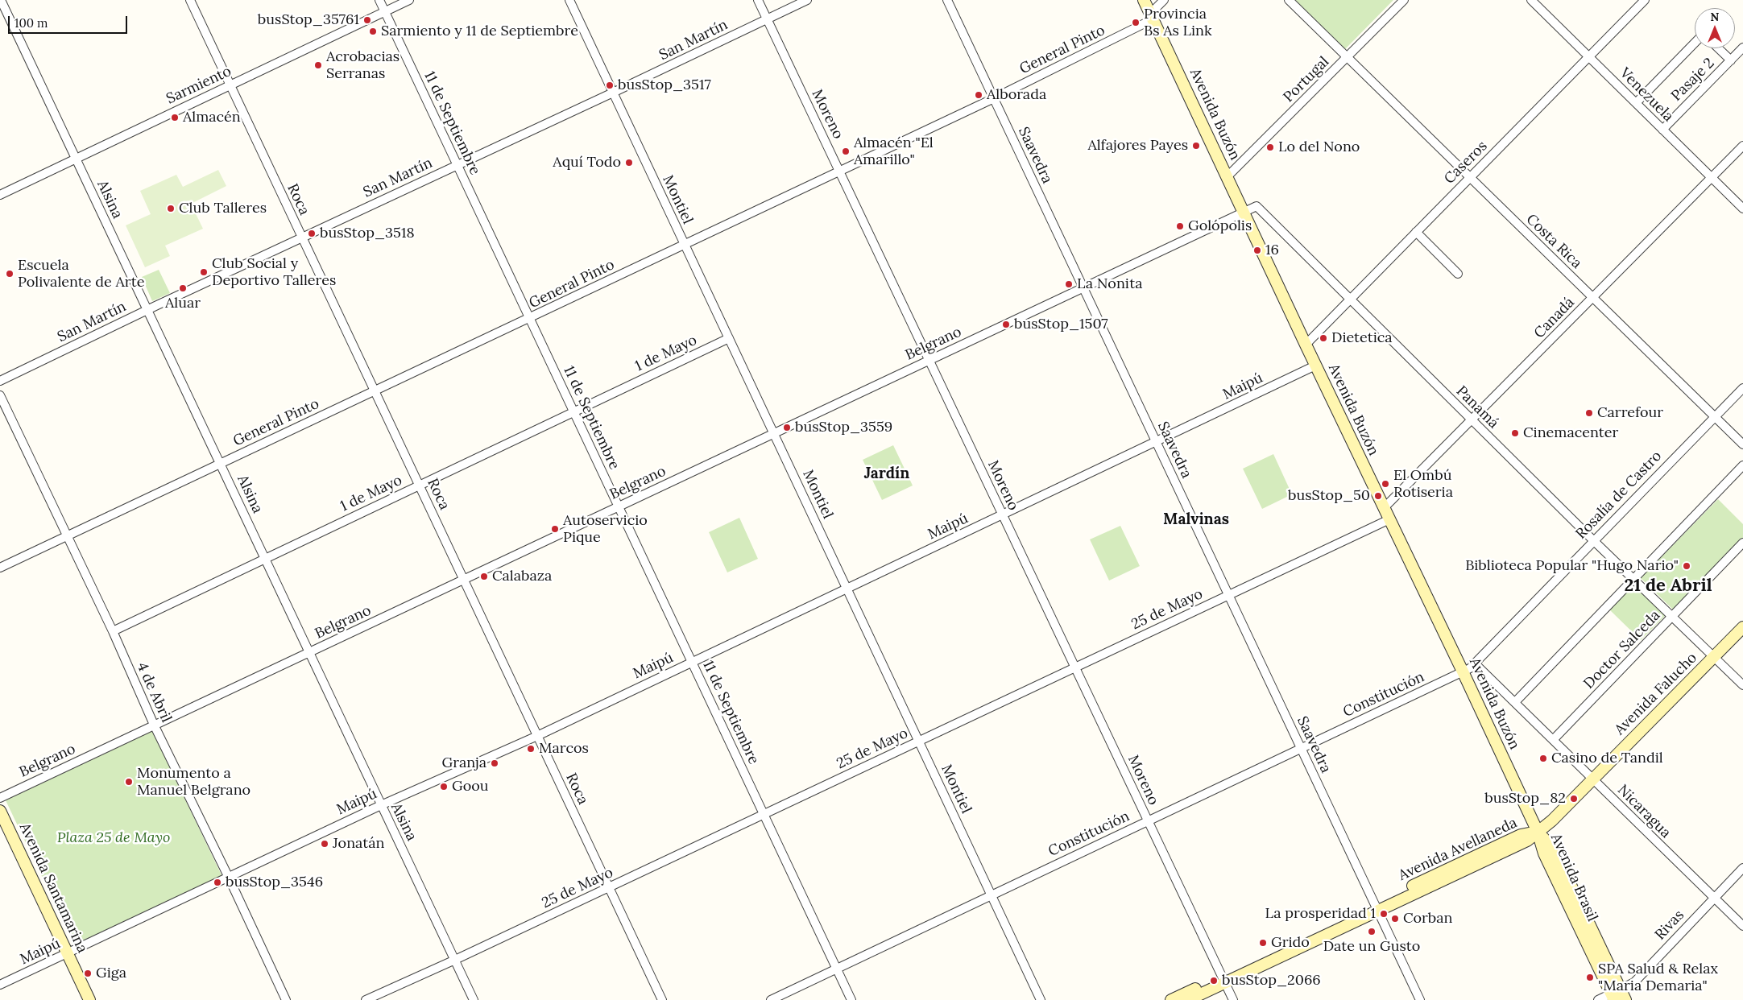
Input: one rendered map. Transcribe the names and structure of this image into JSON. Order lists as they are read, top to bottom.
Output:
{
  "streets": {
    "main road": [
      "Avenida Buzón",
      "Avenida Falucho",
      "Avenida Avellaneda",
      "Avenida Brasil",
      "Avenida Santamarina"
    ],
    "street": [
      "San Martín",
      "General Pinto",
      "Portugal",
      "Pasaje 2",
      "Sarmiento",
      "Venezuela",
      "Moreno",
      "11 de Septiembre",
      "Saavedra",
      "Caseros",
      "Alsina",
      "Roca",
      "Montiel",
      "Costa Rica",
      "Canadá",
      "Belgrano",
      "1 de Mayo",
      "Maipú",
      "Panamá",
      "Rosalía de Castro",
      "25 de Mayo",
      "Doctor Salceda",
      "4 de Abril",
      "Constitución",
      "Nicaragua",
      "Rivas"
    ]
  },
  "crossings": [
    ["San Martín", "Moreno"],
    ["San Martín", "11 de Septiembre"],
    ["San Martín", "Alsina"],
    ["San Martín", "Roca"],
    ["San Martín", "Montiel"],
    ["General Pinto", "Moreno"],
    ["General Pinto", "Avenida Buzón"],
    ["General Pinto", "11 de Septiembre"],
    ["General Pinto", "Saavedra"],
    ["General Pinto", "Alsina"],
    ["General Pinto", "Roca"],
    ["General Pinto", "Montiel"],
    ["General Pinto", "4 de Abril"],
    ["Portugal", "Avenida Buzón"],
    ["Portugal", "Costa Rica"],
    ["Pasaje 2", "Venezuela"],
    ["Sarmiento", "11 de Septiembre"],
    ["Sarmiento", "Alsina"],
    ["Sarmiento", "Roca"],
    ["Venezuela", "Caseros"],
    ["Venezuela", "Canadá"],
    ["Moreno", "Belgrano"],
    ["Moreno", "Maipú"],
    ["Moreno", "25 de Mayo"],
    ["Moreno", "Constitución"],
    ["Moreno", "Avenida Avellaneda"],
    ["Avenida Buzón", "Caseros"],
    ["Avenida Buzón", "Canadá"],
    ["Avenida Buzón", "Belgrano"],
    ["Avenida Buzón", "Maipú"],
    ["Avenida Buzón", "Panamá"],
    ["Avenida Buzón", "Rosalía de Castro"],
    ["Avenida Buzón", "25 de Mayo"],
    ["Avenida Buzón", "Avenida Falucho"],
    ["Avenida Buzón", "Constitución"],
    ["Avenida Buzón", "Avenida Avellaneda"],
    ["Avenida Buzón", "Avenida Brasil"],
    ["11 de Septiembre", "Belgrano"],
    ["11 de Septiembre", "1 de Mayo"],
    ["11 de Septiembre", "Maipú"],
    ["11 de Septiembre", "25 de Mayo"],
    ["11 de Septiembre", "Constitución"],
    ["Saavedra", "Belgrano"],
    ["Saavedra", "Maipú"],
    ["Saavedra", "25 de Mayo"],
    ["Saavedra", "Constitución"],
    ["Saavedra", "Avenida Avellaneda"],
    ["Caseros", "Costa Rica"],
    ["Caseros", "Panamá"],
    ["Alsina", "Belgrano"],
    ["Alsina", "1 de Mayo"],
    ["Alsina", "Maipú"],
    ["Alsina", "25 de Mayo"],
    ["Roca", "Belgrano"],
    ["Roca", "1 de Mayo"],
    ["Roca", "Maipú"],
    ["Roca", "25 de Mayo"],
    ["Montiel", "Belgrano"],
    ["Montiel", "1 de Mayo"],
    ["Montiel", "Maipú"],
    ["Montiel", "25 de Mayo"],
    ["Montiel", "Constitución"],
    ["Costa Rica", "Canadá"],
    ["Costa Rica", "Rosalía de Castro"],
    ["Canadá", "Panamá"],
    ["Belgrano", "Panamá"],
    ["Belgrano", "4 de Abril"],
    ["1 de Mayo", "4 de Abril"],
    ["Maipú", "4 de Abril"],
    ["Maipú", "Avenida Santamarina"],
    ["Panamá", "Rosalía de Castro"],
    ["Panamá", "Doctor Salceda"],
    ["Panamá", "Avenida Falucho"],
    ["Rosalía de Castro", "Constitución"],
    ["Rosalía de Castro", "Nicaragua"],
    ["Doctor Salceda", "Nicaragua"],
    ["Avenida Falucho", "Nicaragua"],
    ["Avenida Falucho", "Avenida Avellaneda"],
    ["Avenida Falucho", "Avenida Brasil"],
    ["Nicaragua", "Rivas"],
    ["Avenida Avellaneda", "Avenida Brasil"],
    ["Avenida Brasil", "Rivas"]
  ],
  "districts": ["Jardín", "Malvinas", "21 de Abril"],
  "parks": ["Plaza 25 de Mayo"],
  "places": [
    "busStop_35761",
    "Provincia Bs As Link",
    "Sarmiento y 11 de Septiembre",
    "Acrobacias Serranas",
    "busStop_3517",
    "Alborada",
    "Almacén",
    "Alfajores Payes",
    "Lo del Nono",
    "Almacén \"El Amarillo\"",
    "Aquí Todo",
    "Club Talleres",
    "Golópolis",
    "busStop_3518",
    "16",
    "Club Social y Deportivo Talleres",
    "Escuela Polivalente de Arte",
    "La Nonita",
    "Aluar",
    "busStop_1507",
    "Dietetica",
    "Carrefour",
    "busStop_3559",
    "Cinemacenter",
    "El Ombú Rotiseria",
    "busStop_50",
    "Autoservicio Pique",
    "Biblioteca Popular \"Hugo Nario\"",
    "Calabaza",
    "Marcos",
    "Casino de Tandil",
    "Granja",
    "Monumento a Manuel Belgrano",
    "Goou",
    "busStop_82",
    "Jonatán",
    "busStop_3546",
    "La prosperidad 1",
    "Corban",
    "Date un Gusto",
    "Grido",
    "Giga",
    "SPA Salud & Relax \"Maria Demaria\"",
    "busStop_2066"
  ],
  "scale_bar": "100 m",
  "north": "top"
}
